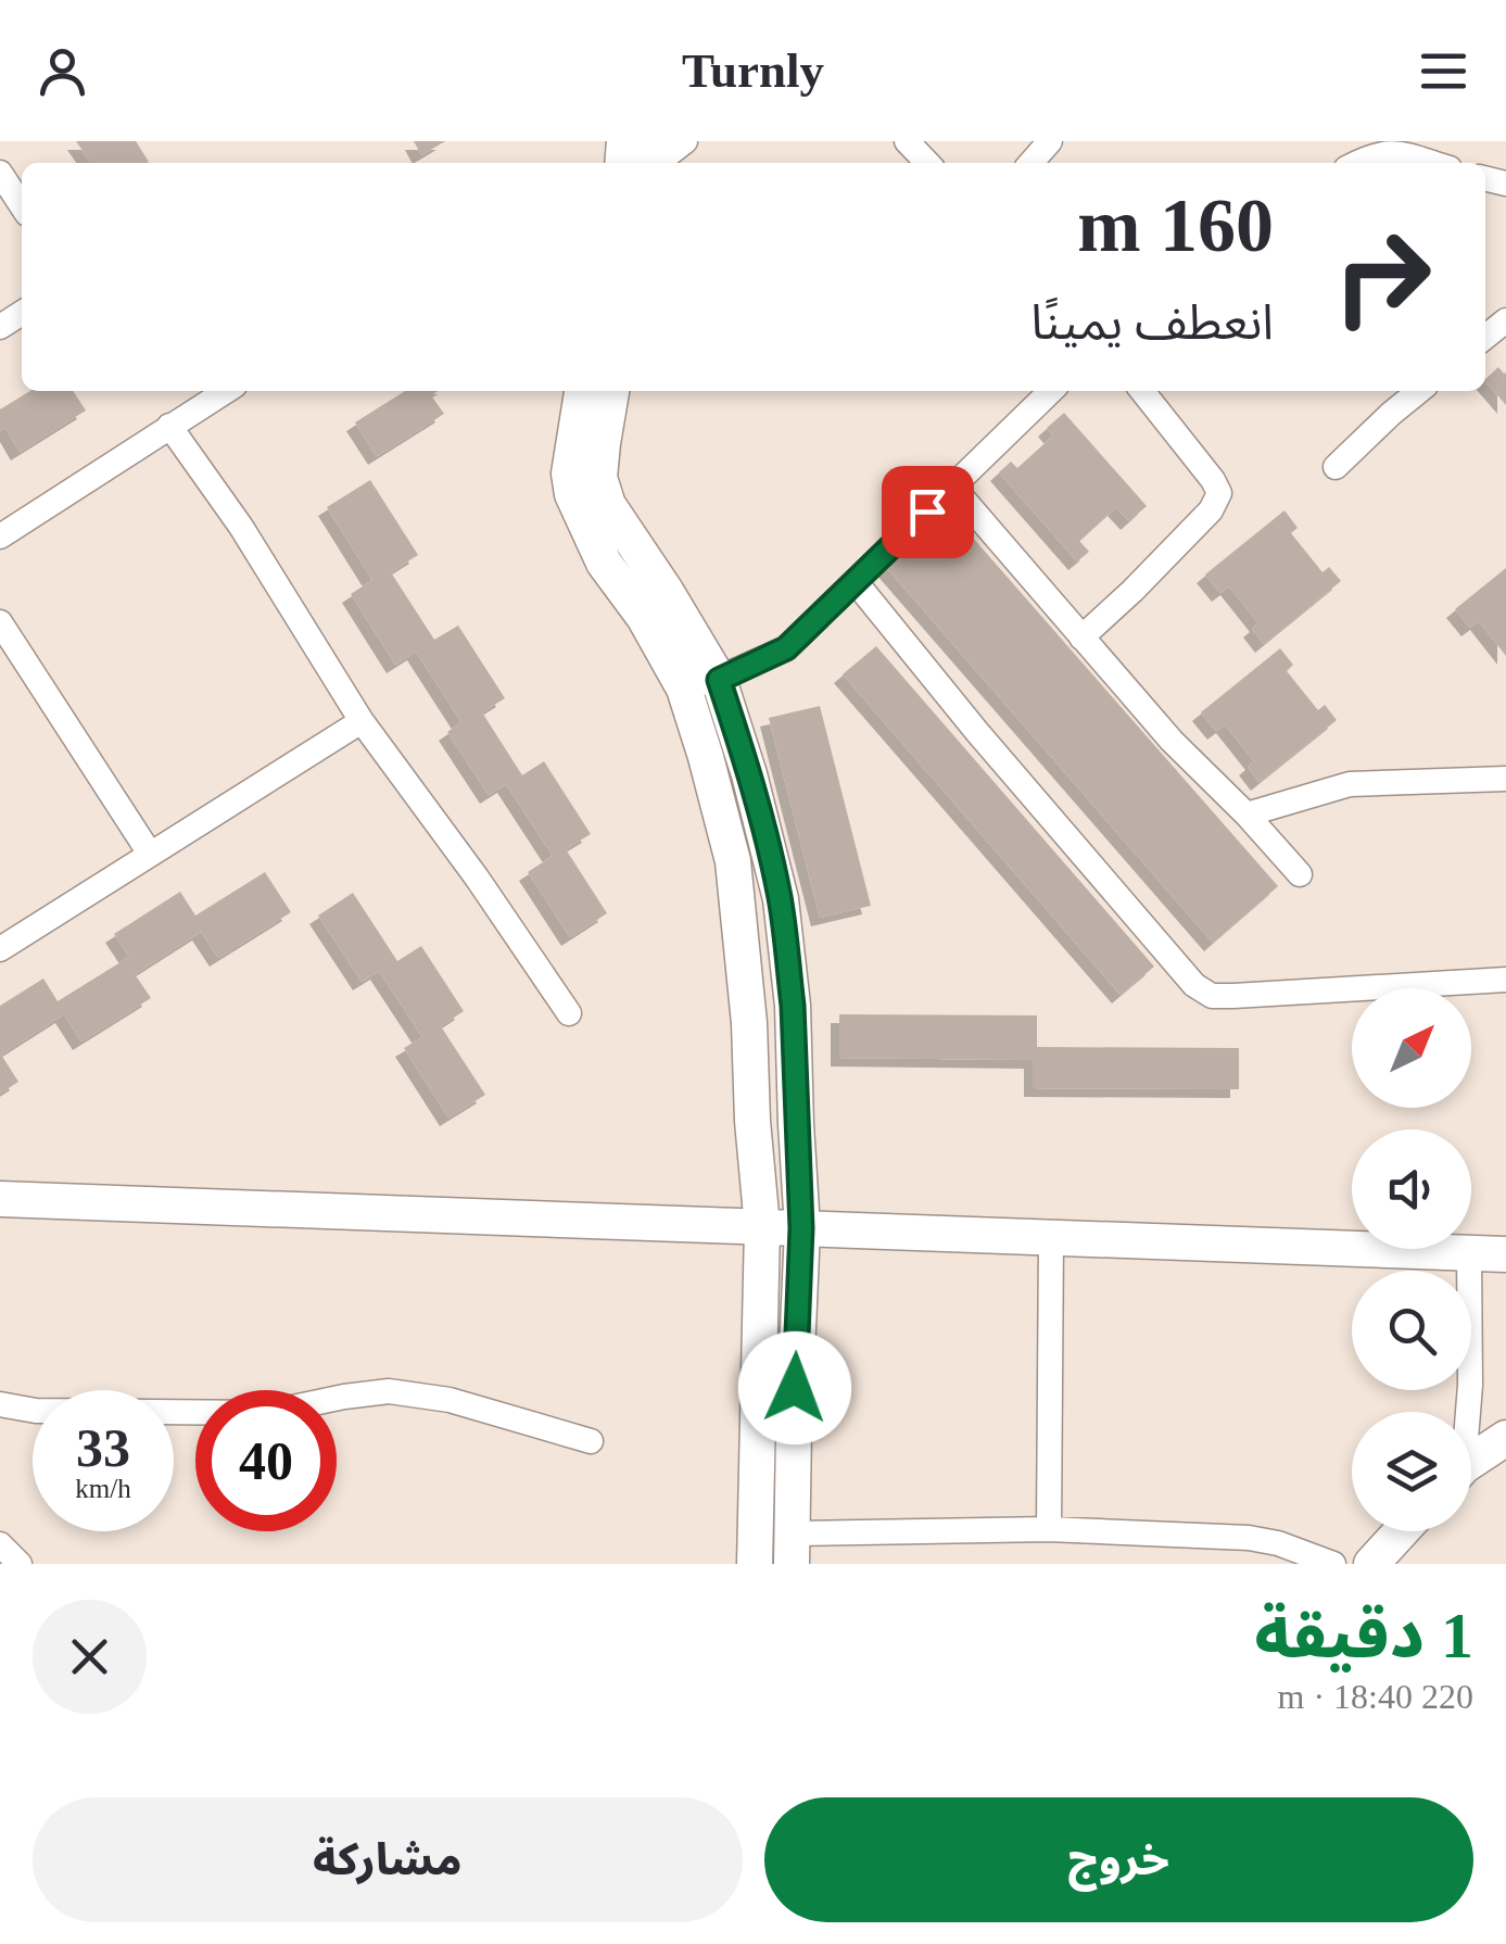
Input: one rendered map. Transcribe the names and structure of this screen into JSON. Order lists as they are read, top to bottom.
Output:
{
  "north": "top right",
  "page": {
    "header": "Turnly",
    "turn": ["160 m", "انعطف يمينًا"],
    "speed": "33 km/h",
    "limit": "40",
    "heading": ["1 دقيقة", "220 m · 18:40"],
    "buttons": ["خروج", "مشاركة"]
  }
}
